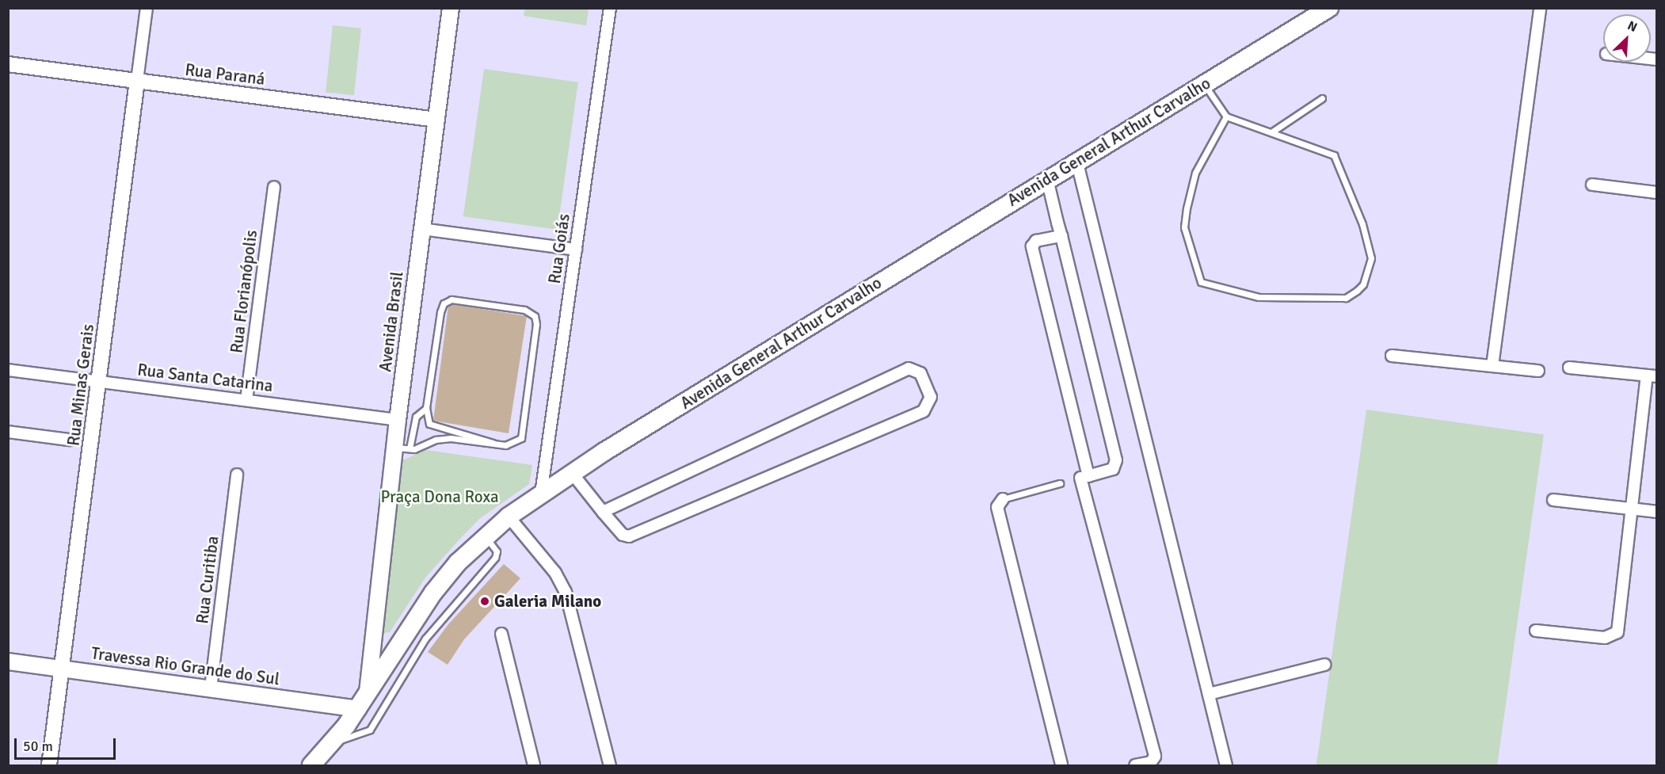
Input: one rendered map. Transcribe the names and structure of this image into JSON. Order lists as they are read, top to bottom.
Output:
{
  "streets": {
    "main road": ["Avenida General Arthur Carvalho", "Avenida Brasil", "Travessa Rio Grande do Sul"],
    "street": [
      "Rua Paraná",
      "Rua Goiás",
      "Rua Florianópolis",
      "Rua Santa Catarina",
      "Rua Minas Gerais",
      "Rua Curitiba"
    ]
  },
  "crossings": [
    ["Rua Paraná", "Avenida Brasil"],
    ["Rua Paraná", "Rua Minas Gerais"],
    ["Avenida General Arthur Carvalho", "Rua Goiás"],
    ["Avenida General Arthur Carvalho", "Avenida Brasil"],
    ["Avenida General Arthur Carvalho", "Travessa Rio Grande do Sul"],
    ["Rua Florianópolis", "Rua Santa Catarina"],
    ["Avenida Brasil", "Rua Santa Catarina"],
    ["Avenida Brasil", "Travessa Rio Grande do Sul"],
    ["Rua Santa Catarina", "Rua Minas Gerais"],
    ["Rua Minas Gerais", "Travessa Rio Grande do Sul"],
    ["Rua Curitiba", "Travessa Rio Grande do Sul"]
  ],
  "parks": ["Praça Dona Roxa"],
  "places": ["Galeria Milano"],
  "scale_bar": "50 m",
  "north": "top right"
}
